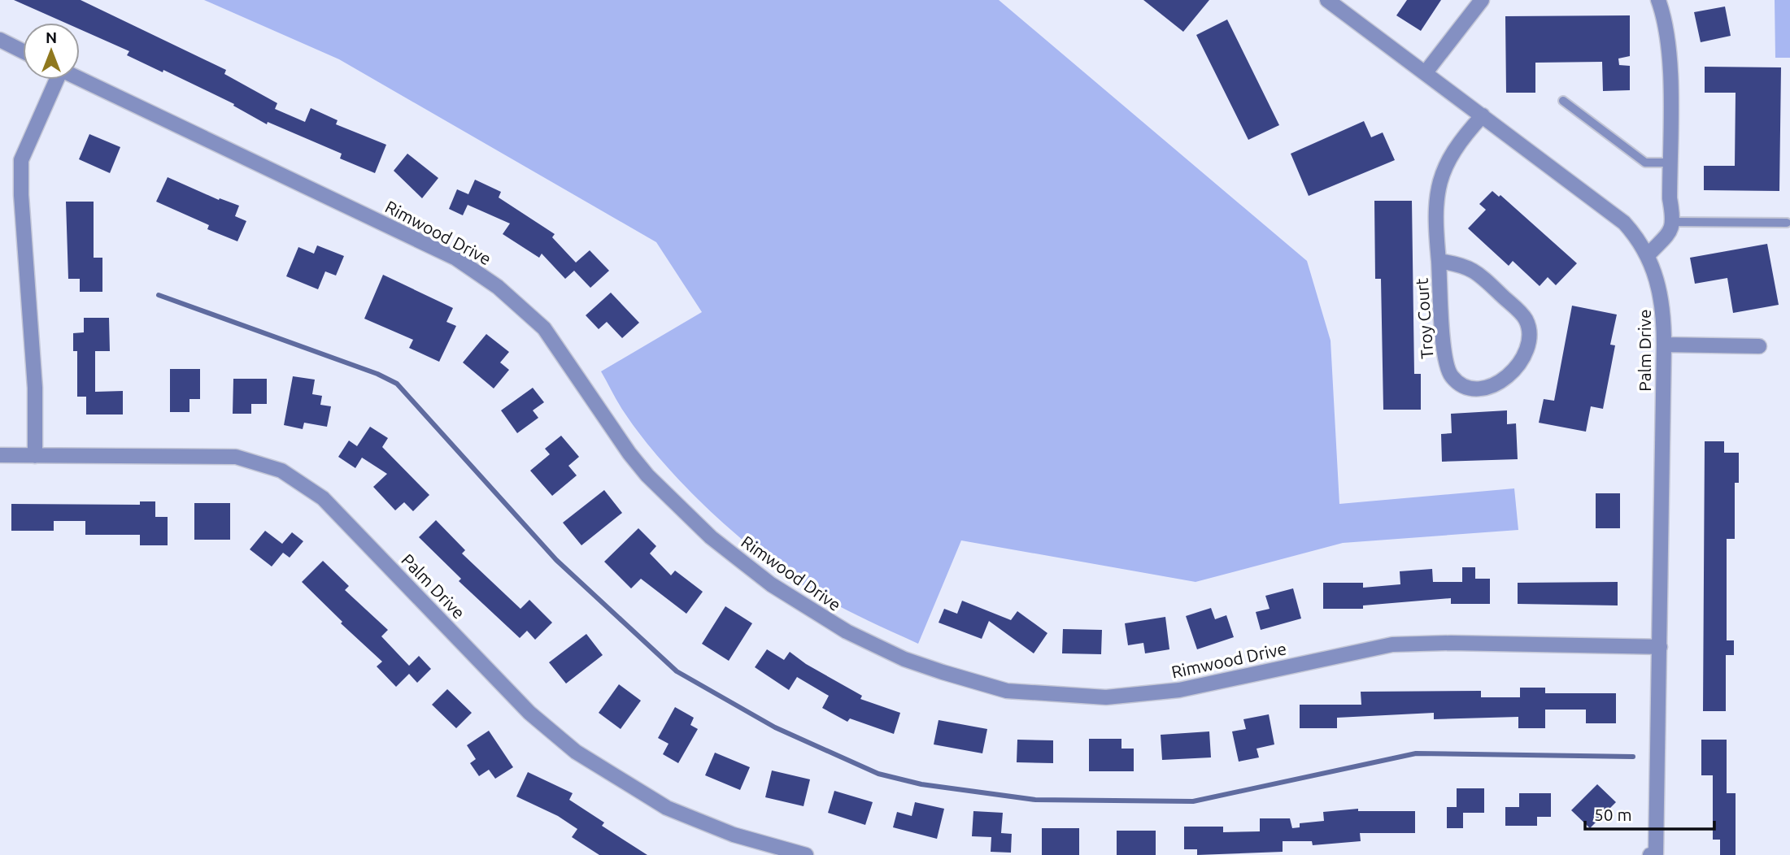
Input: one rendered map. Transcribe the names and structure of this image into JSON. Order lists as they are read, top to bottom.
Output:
{
  "streets": {
    "street": ["Rimwood Drive", "Troy Court", "Palm Drive"]
  },
  "crossings": [
    ["Rimwood Drive", "Palm Drive"],
    ["Troy Court", "Palm Drive"]
  ],
  "scale_bar": "50 m",
  "north": "top"
}
